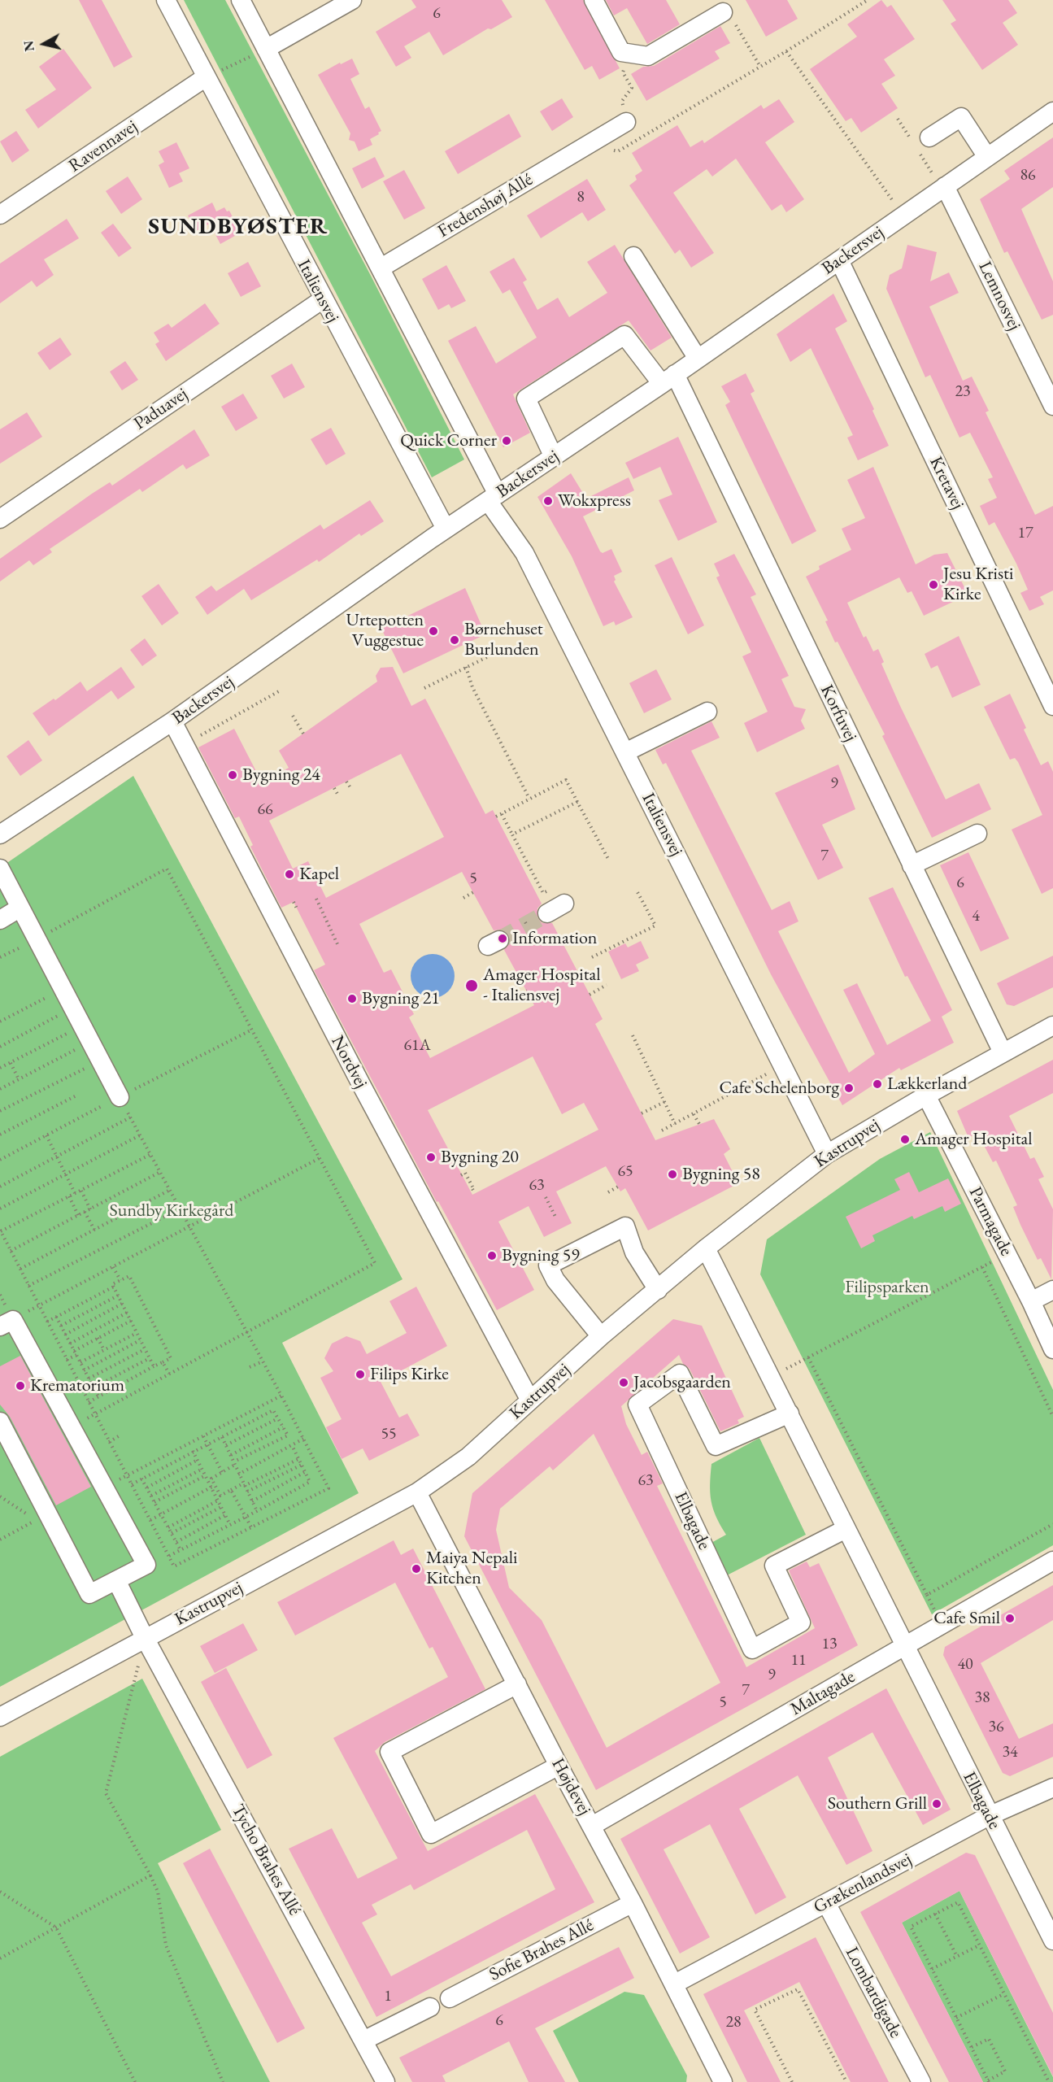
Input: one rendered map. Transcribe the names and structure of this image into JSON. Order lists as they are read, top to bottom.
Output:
{
  "streets": {
    "street": [
      "Ravennavej",
      "Fredenshøj Allé",
      "Backersvej",
      "Italiensvej",
      "Lemnosvej",
      "Paduavej",
      "Kretavej",
      "Korfuvej",
      "Nordvej",
      "Kastrupvej",
      "Parmagade",
      "Elbagade",
      "Maltagade",
      "Højdevej",
      "Tycho Brahes Allé",
      "Grækenlandsvej",
      "Sofie Brahes Allé",
      "Lombardigade"
    ]
  },
  "crossings": [
    ["Ravennavej", "Italiensvej"],
    ["Fredenshøj Allé", "Italiensvej"],
    ["Backersvej", "Italiensvej"],
    ["Backersvej", "Lemnosvej"],
    ["Backersvej", "Kretavej"],
    ["Backersvej", "Korfuvej"],
    ["Backersvej", "Nordvej"],
    ["Italiensvej", "Paduavej"],
    ["Italiensvej", "Kastrupvej"],
    ["Korfuvej", "Kastrupvej"],
    ["Nordvej", "Kastrupvej"],
    ["Kastrupvej", "Parmagade"],
    ["Kastrupvej", "Elbagade"],
    ["Kastrupvej", "Højdevej"],
    ["Kastrupvej", "Tycho Brahes Allé"],
    ["Elbagade", "Maltagade"],
    ["Elbagade", "Grækenlandsvej"],
    ["Maltagade", "Højdevej"],
    ["Højdevej", "Grækenlandsvej"],
    ["Højdevej", "Sofie Brahes Allé"],
    ["Grækenlandsvej", "Lombardigade"]
  ],
  "districts": ["SUNDBYØSTER"],
  "parks": ["Sundby Kirkegård", "Filipsparken"],
  "places": [
    "Quick Corner",
    "Wokxpress",
    "Jesu Kristi Kirke",
    "Urtepotten Vuggestue",
    "Børnehuset Burlunden",
    "Bygning 24",
    "Kapel",
    "Information",
    "Amager Hospital - Italiensvej",
    "Bygning 21",
    "Lækkerland",
    "Cafe Schelenborg",
    "Amager Hospital",
    "Bygning 20",
    "Bygning 58",
    "Bygning 59",
    "Filips Kirke",
    "Jacobsgaarden",
    "Krematorium",
    "Maiya Nepali Kitchen",
    "Cafe Smil",
    "Southern Grill"
  ],
  "house_numbers": [
    "6",
    "86",
    "8",
    "23",
    "17",
    "9",
    "66",
    "7",
    "5",
    "6",
    "4",
    "61A",
    "65",
    "63",
    "55",
    "63",
    "13",
    "11",
    "40",
    "9",
    "7",
    "38",
    "5",
    "36",
    "34",
    "1",
    "6",
    "28"
  ],
  "north": "left"
}
